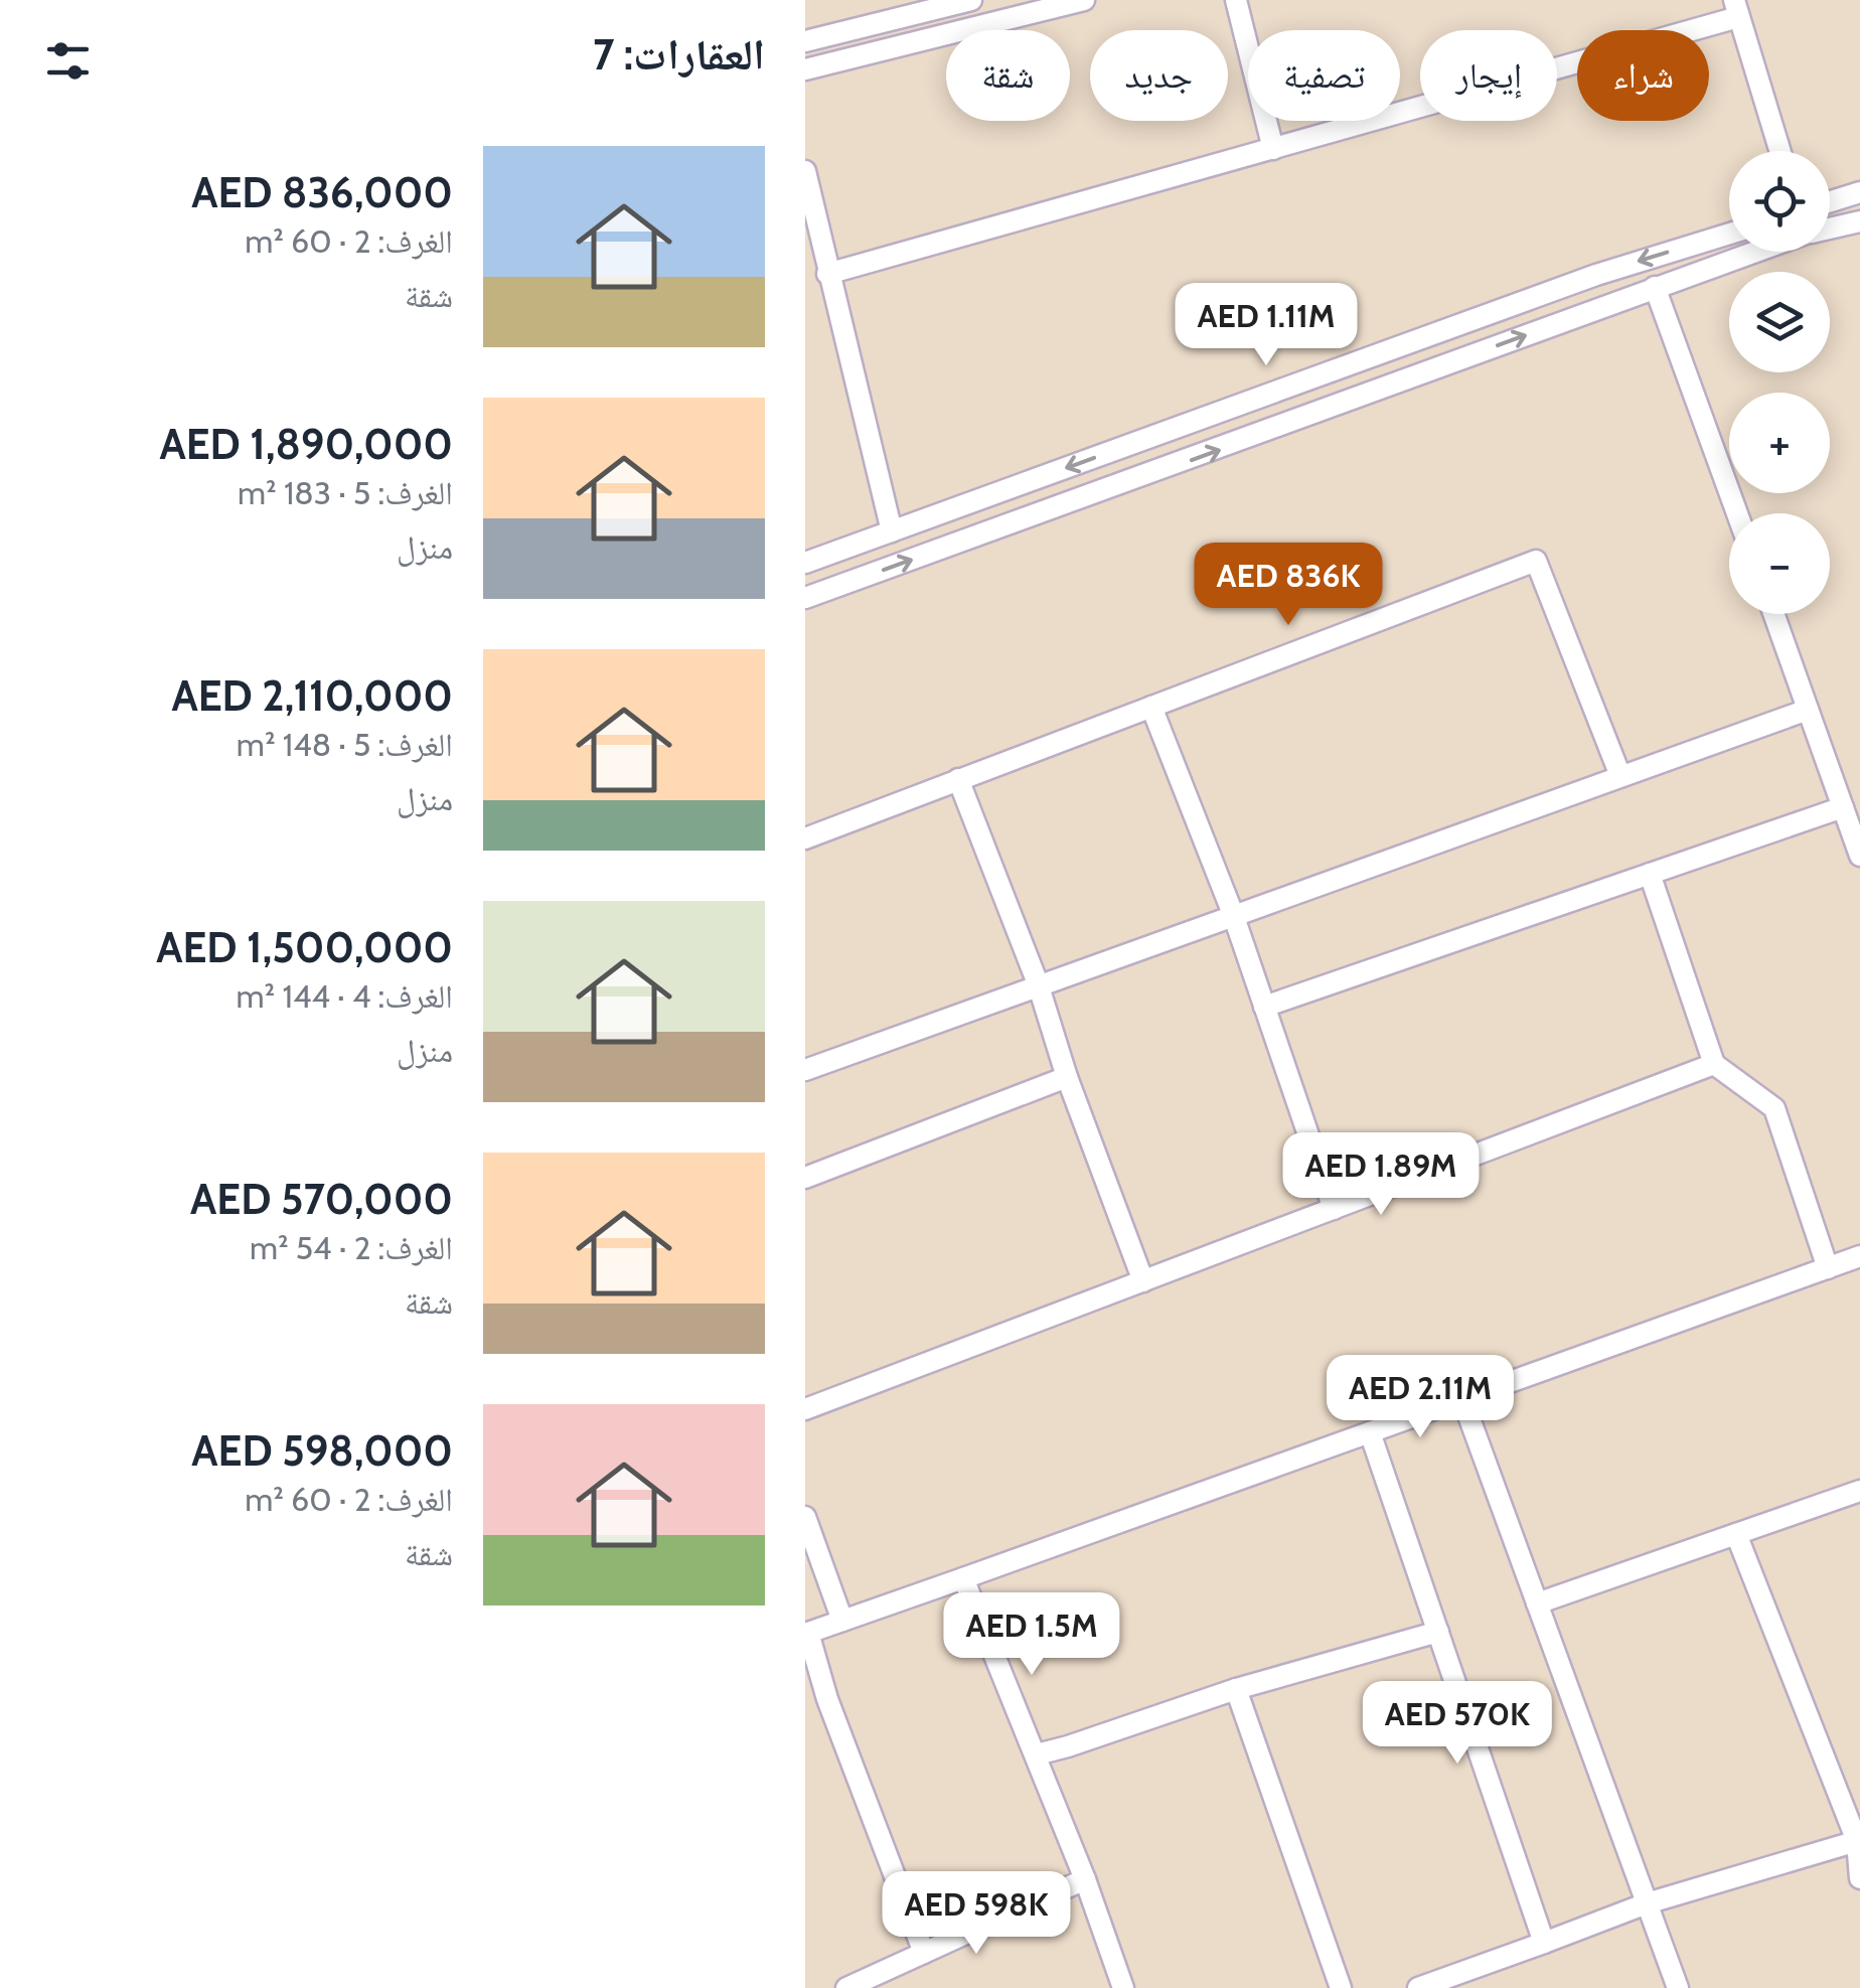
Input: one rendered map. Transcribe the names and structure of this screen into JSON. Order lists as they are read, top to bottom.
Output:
{
  "page": {
    "heading": "العقارات: 7",
    "chip": [
      "شراء",
      "إيجار",
      "تصفية",
      "جديد",
      "شقة"
    ],
    "list": [
      {
        "name": "AED 836,000",
        "note": "الغرف: 2 · 60 m² · شقة"
      },
      {
        "name": "AED 1,890,000",
        "note": "الغرف: 5 · 183 m² · منزل"
      },
      {
        "name": "AED 2,110,000",
        "note": "الغرف: 5 · 148 m² · منزل"
      },
      {
        "name": "AED 1,500,000",
        "note": "الغرف: 4 · 144 m² · منزل"
      },
      {
        "name": "AED 570,000",
        "note": "الغرف: 2 · 54 m² · شقة"
      },
      {
        "name": "AED 598,000",
        "note": "الغرف: 2 · 60 m² · شقة"
      }
    ],
    "map_buttons": ["+", "−"],
    "price": [
      "AED 1.11M",
      "AED 836K",
      "AED 1.89M",
      "AED 2.11M",
      "AED 1.5M",
      "AED 570K",
      "AED 598K"
    ]
  }
}
